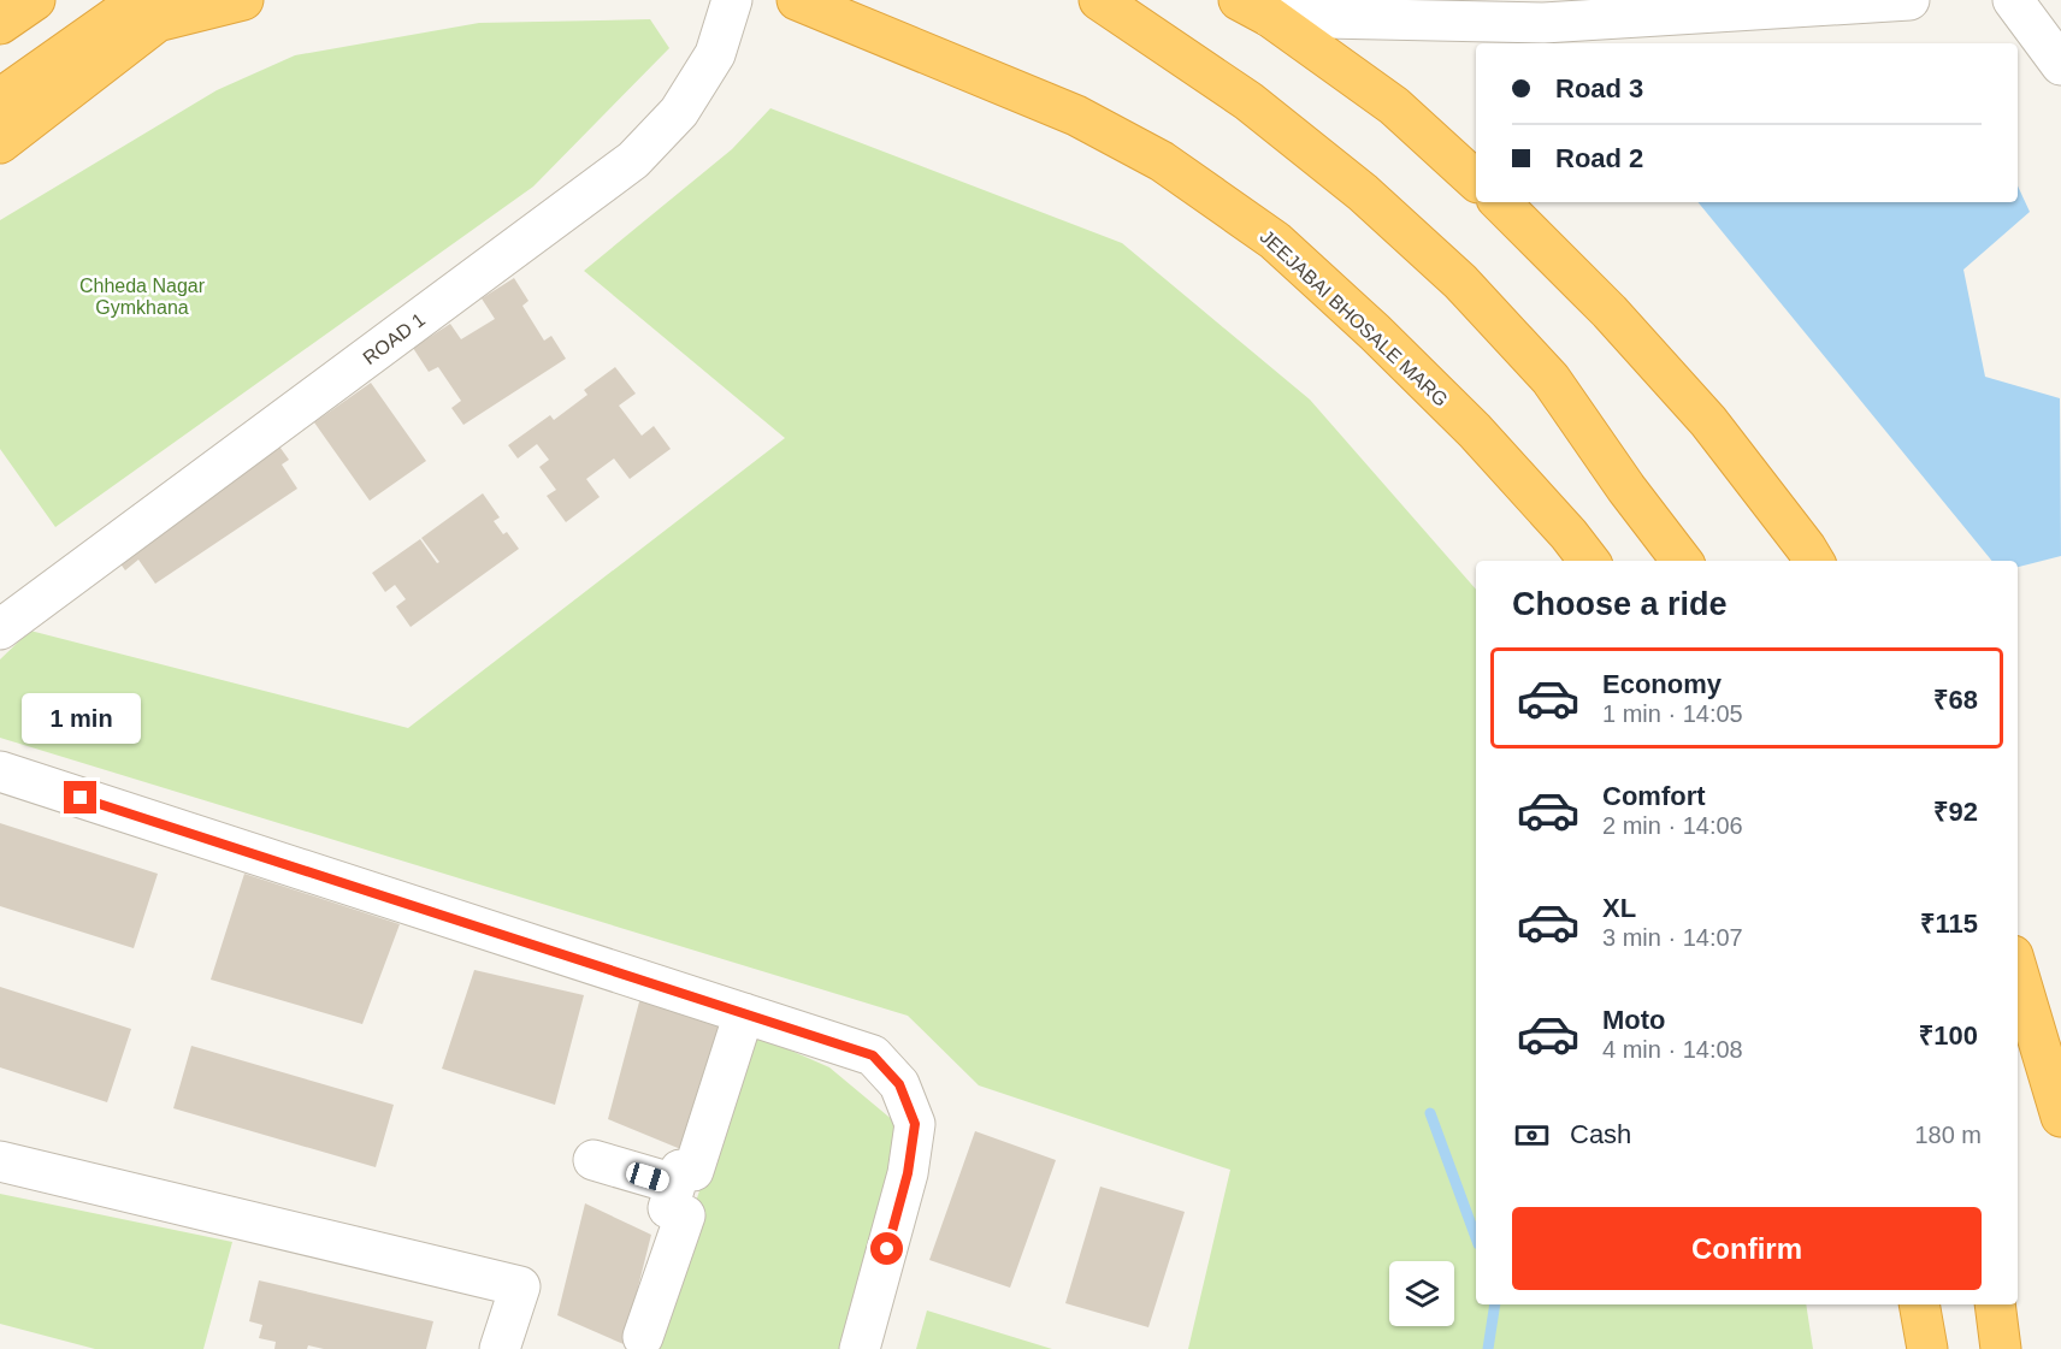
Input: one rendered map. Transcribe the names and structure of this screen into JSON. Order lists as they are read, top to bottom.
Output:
{
  "streets": {
    "highway": ["JEEJABAI BHOSALE MARG"],
    "street": ["ROAD 1"]
  },
  "parks": ["Chheda Nagar Gymkhana"],
  "page": {
    "banner": ["Road 3", "Road 2"],
    "heading": "Choose a ride",
    "list": [
      {
        "name": "Economy",
        "note": "1 min · 14:05",
        "value": "₹68"
      },
      {
        "name": "Comfort",
        "note": "2 min · 14:06",
        "value": "₹92"
      },
      {
        "name": "XL",
        "note": "3 min · 14:07",
        "value": "₹115"
      },
      {
        "name": "Moto",
        "note": "4 min · 14:08",
        "value": "₹100"
      }
    ],
    "bubble": "1 min",
    "pay": ["Cash", "180 m"],
    "buttons": "Confirm"
  }
}
